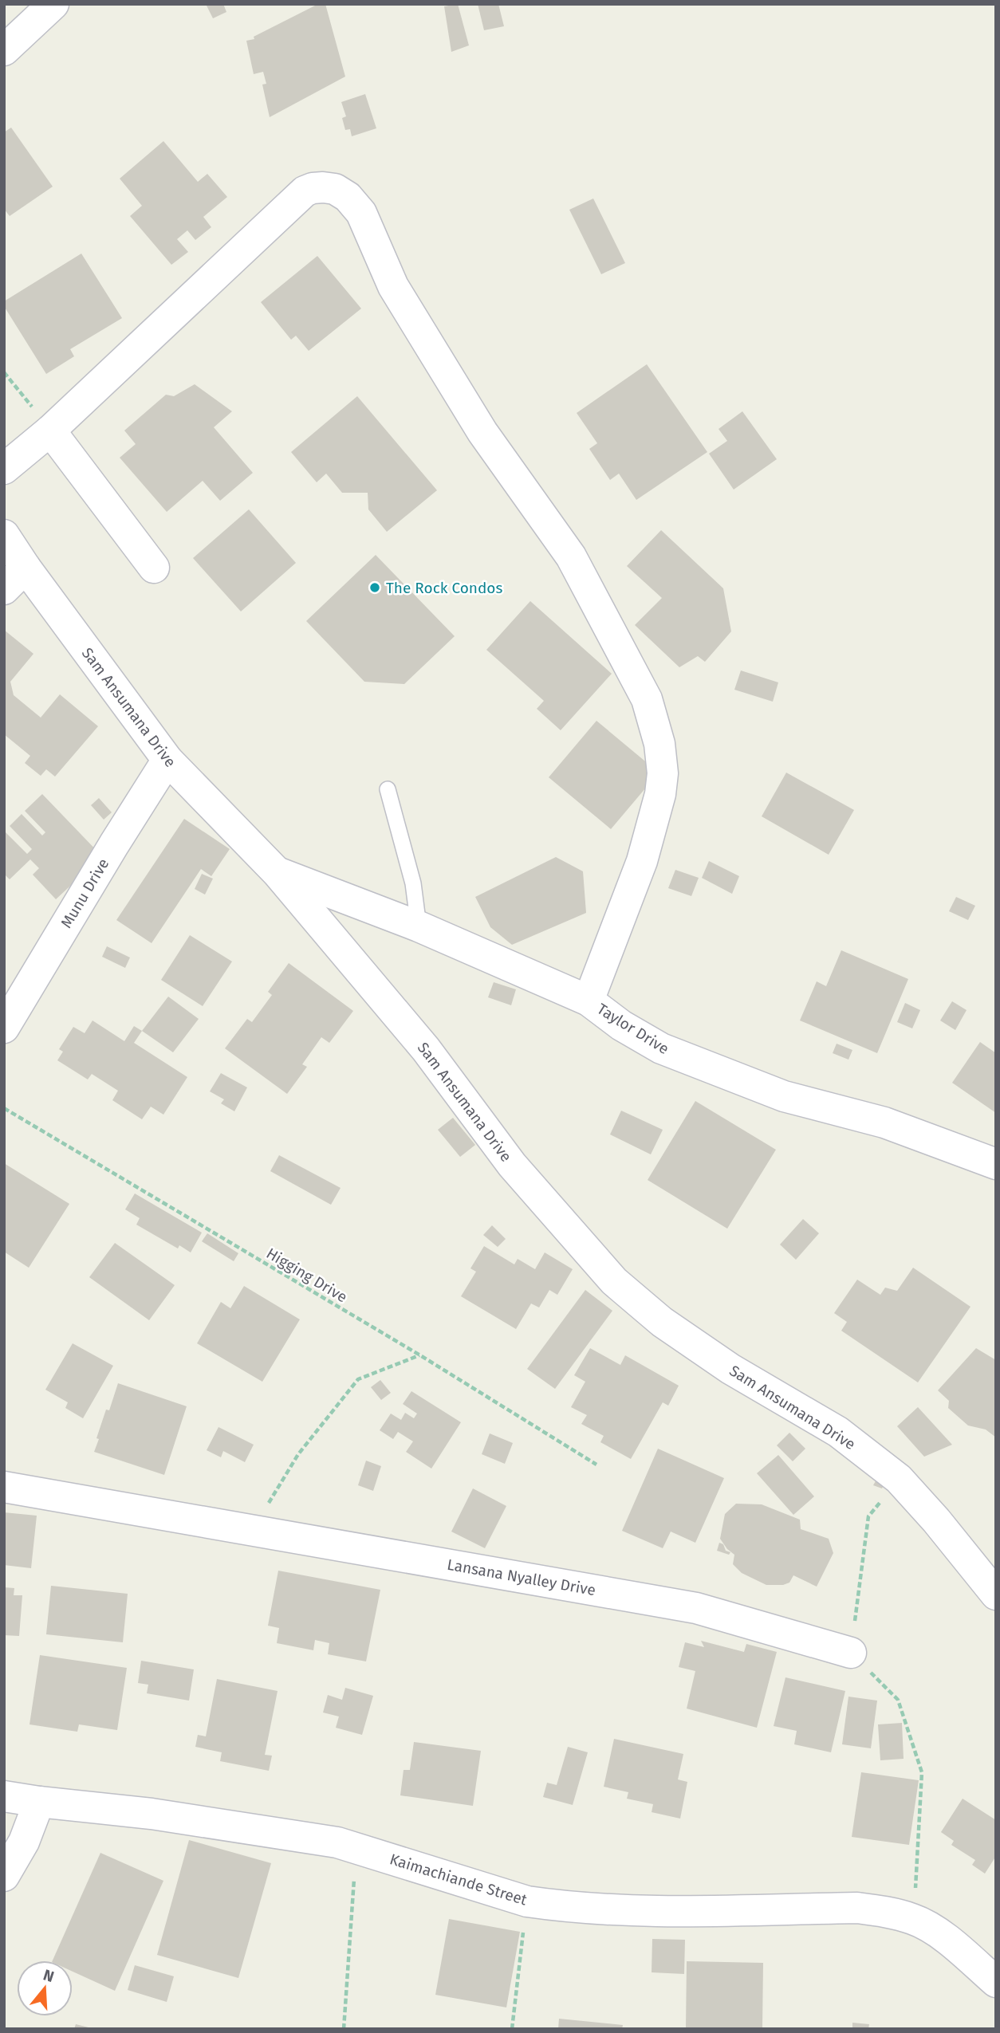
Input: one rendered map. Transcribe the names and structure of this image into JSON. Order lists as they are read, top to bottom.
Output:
{
  "streets": {
    "street": [
      "Sam Ansumana Drive",
      "Munu Drive",
      "Taylor Drive",
      "Lansana Nyalley Drive",
      "Kaimachiande Street"
    ],
    "path": ["Higging Drive"]
  },
  "crossings": [
    ["Sam Ansumana Drive", "Munu Drive"],
    ["Sam Ansumana Drive", "Taylor Drive"]
  ],
  "places": ["The Rock Condos"],
  "north": "top"
}
